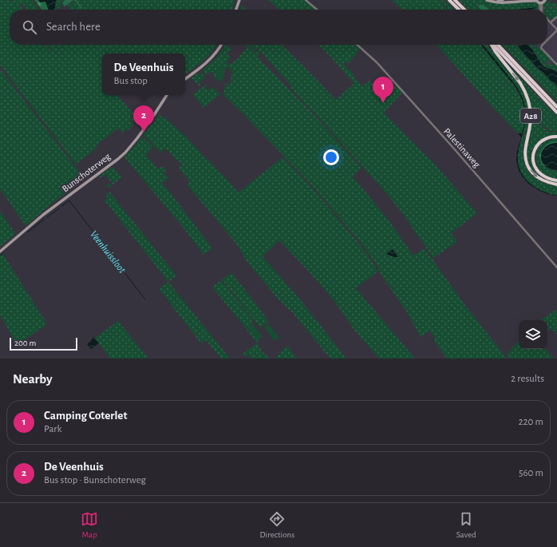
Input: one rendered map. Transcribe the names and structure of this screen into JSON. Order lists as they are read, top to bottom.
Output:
{
  "streets": {
    "highway": ["A28"],
    "main road": ["Bunschoterweg"],
    "street": ["Palestinaweg"]
  },
  "water": ["Veenhuissloot"],
  "scale_bar": "200 m",
  "page": {
    "search": "Search here",
    "popup": ["De Veenhuis", "Bus stop"],
    "pins": ["1", "2"],
    "scale": "200 m",
    "heading": ["Nearby", "2 results"],
    "list": [
      {
        "mark": "1",
        "name": "Camping Coterlet",
        "note": "Park",
        "value": "220 m"
      },
      {
        "mark": "2",
        "name": "De Veenhuis",
        "note": "Bus stop · Bunschoterweg",
        "value": "560 m"
      }
    ],
    "nav": ["Map", "Directions", "Saved"]
  }
}
